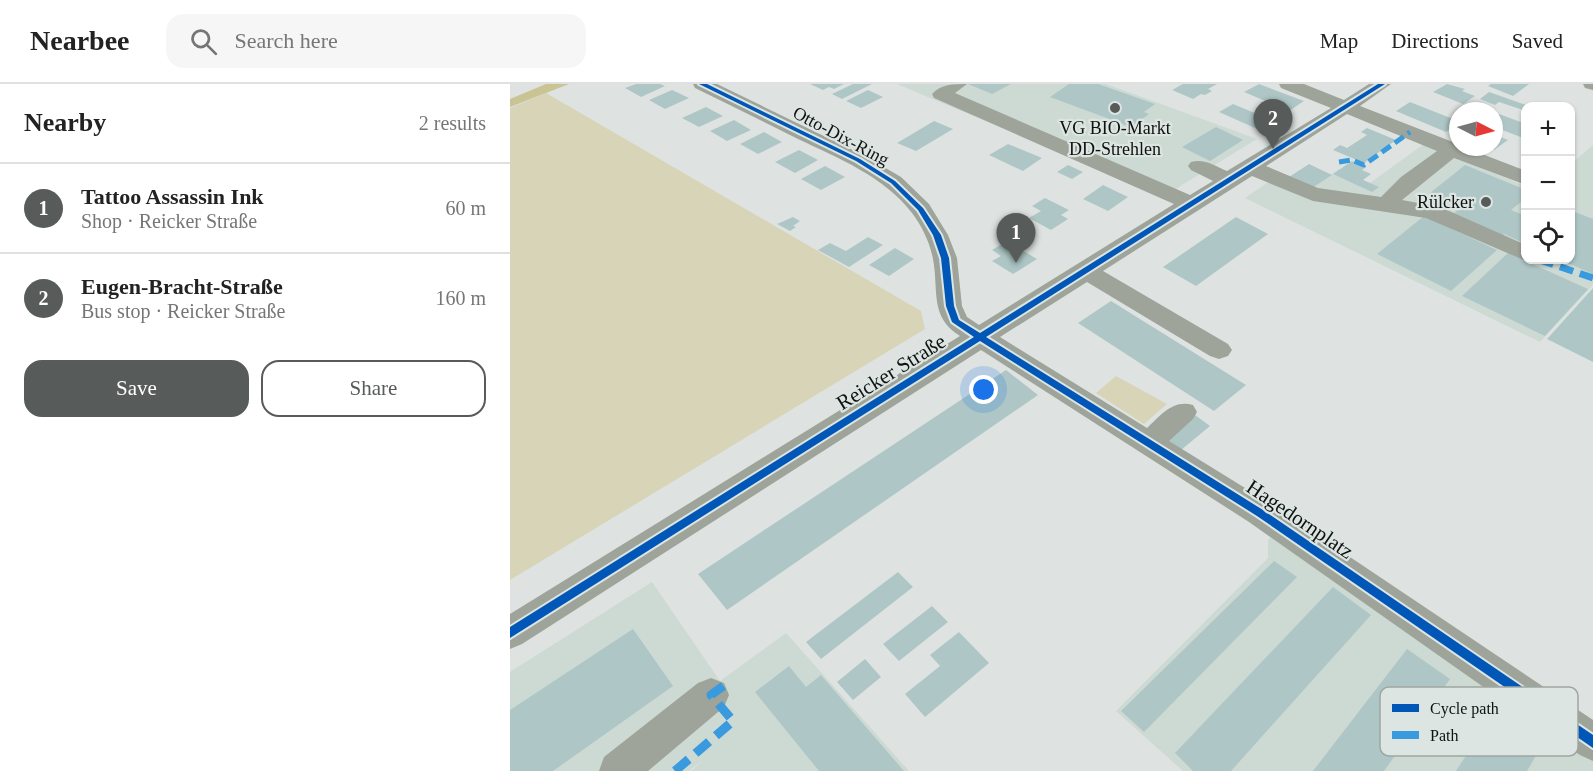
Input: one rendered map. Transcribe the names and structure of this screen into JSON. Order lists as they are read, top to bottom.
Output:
{
  "streets": {
    "street": ["Otto-Dix-Ring", "Reicker Straße", "Hagedornplatz"]
  },
  "crossings": [
    ["Otto-Dix-Ring", "Reicker Straße"],
    ["Otto-Dix-Ring", "Hagedornplatz"],
    ["Reicker Straße", "Hagedornplatz"]
  ],
  "places": ["VG BIO-Markt DD-Strehlen", "Rülcker"],
  "legend": ["Cycle path", "Path"],
  "north": "right",
  "page": {
    "header": "Nearbee",
    "search": "Search here",
    "nav": ["Map", "Directions", "Saved"],
    "heading": ["Nearby", "2 results"],
    "pins": ["2", "1"],
    "map_buttons": ["+", "−"],
    "list": [
      {
        "mark": "1",
        "name": "Tattoo Assassin Ink",
        "note": "Shop · Reicker Straße",
        "value": "60 m"
      },
      {
        "mark": "2",
        "name": "Eugen-Bracht-Straße",
        "note": "Bus stop · Reicker Straße",
        "value": "160 m"
      }
    ],
    "buttons": ["Save", "Share"]
  }
}
